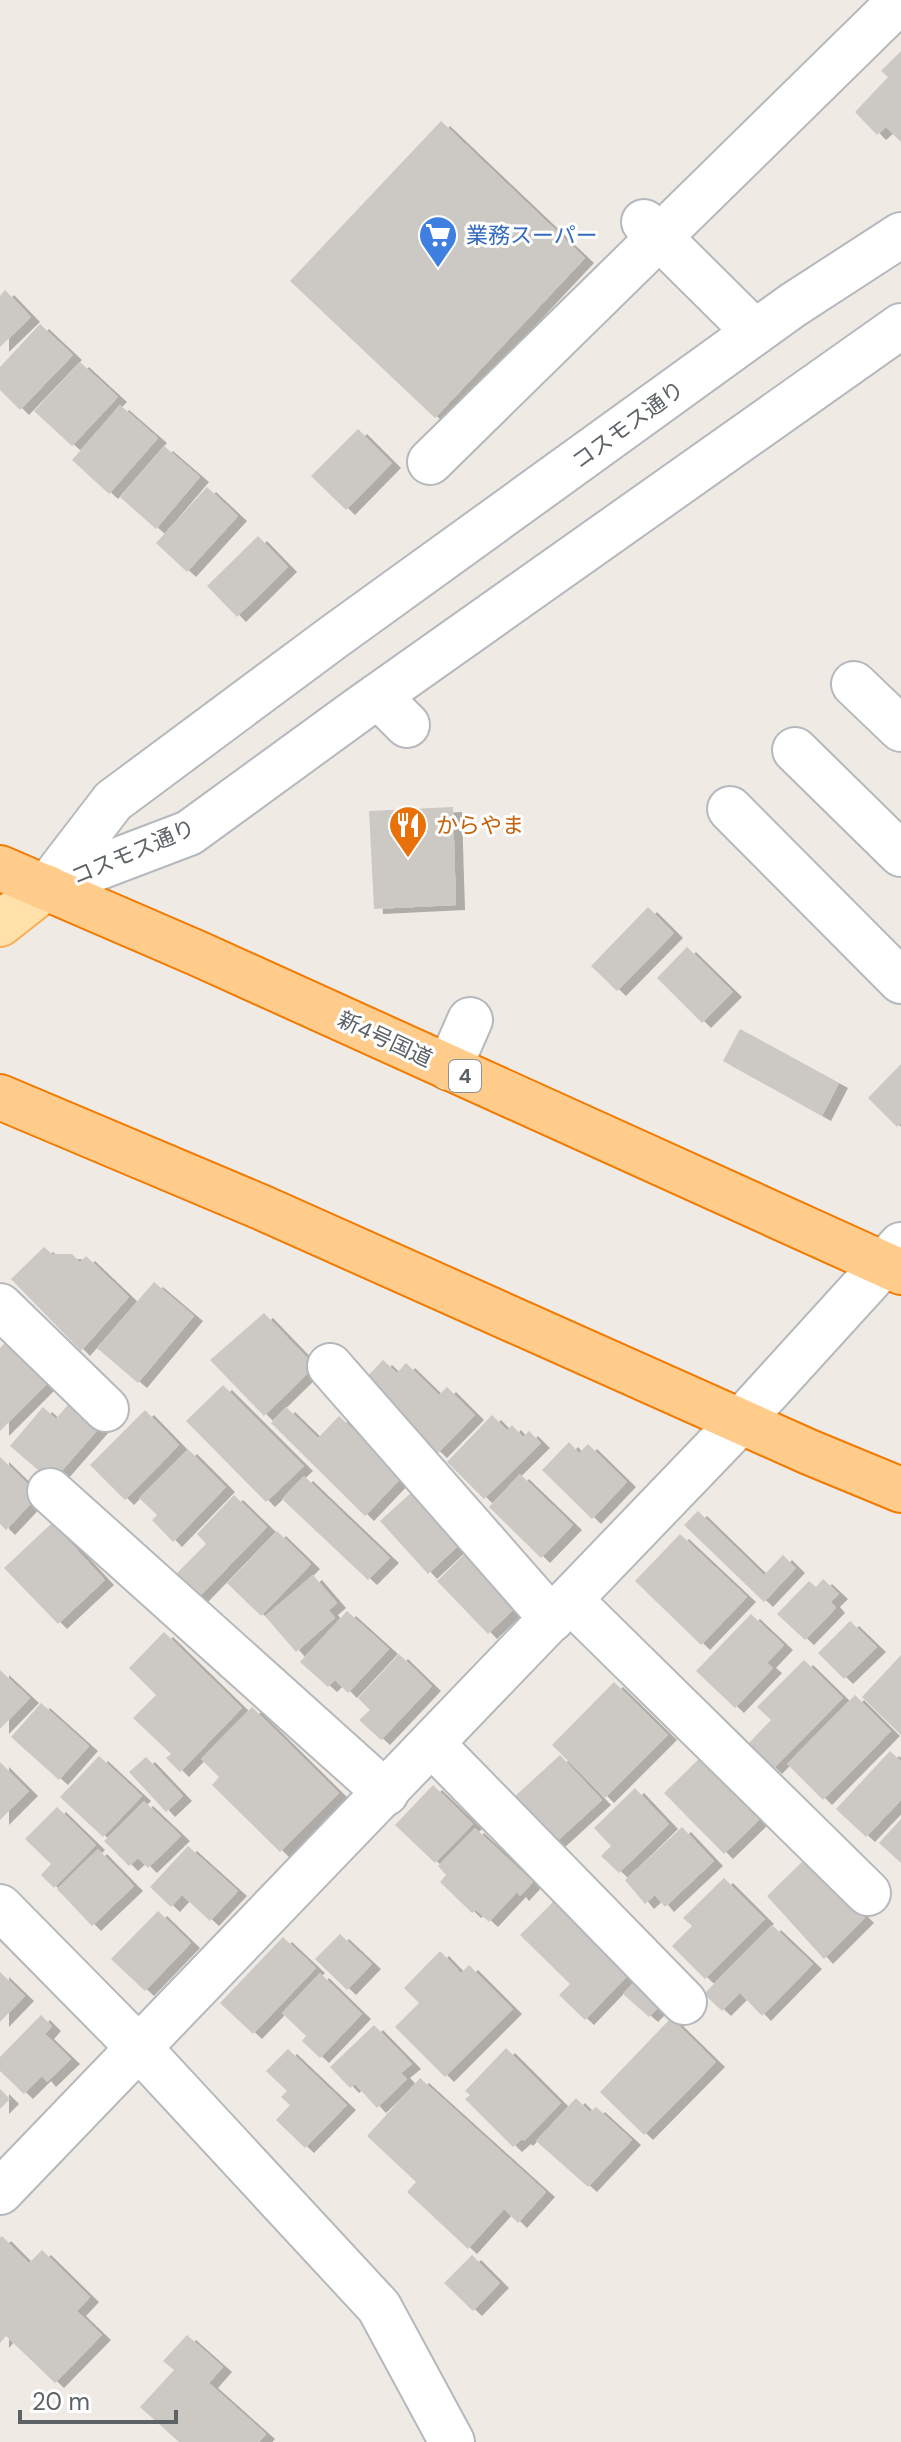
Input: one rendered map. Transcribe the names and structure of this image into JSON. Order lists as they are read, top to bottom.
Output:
{
  "streets": {
    "highway": ["新4号国道", "4"],
    "street": ["コスモス通り"]
  },
  "crossings": [
    ["コスモス通り", "新4号国道"]
  ],
  "places": {
    "supermarket": ["業務スーパー"],
    "restaurant": ["からやま"]
  },
  "scale_bar": "20 m"
}
